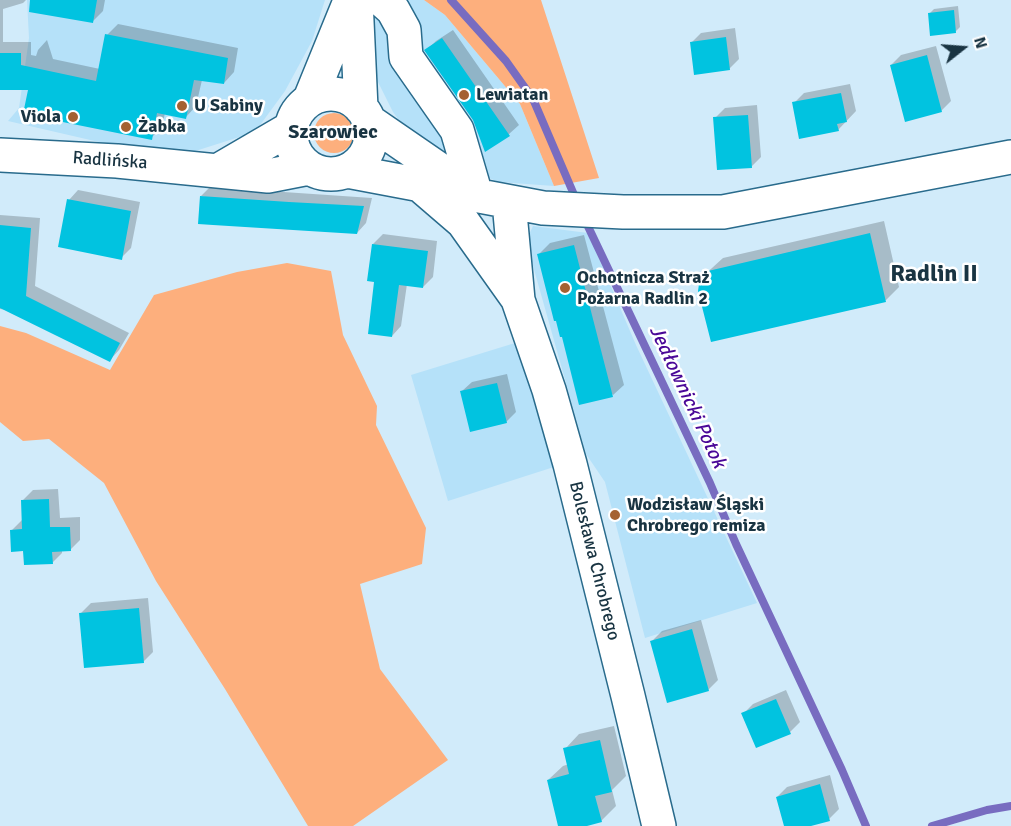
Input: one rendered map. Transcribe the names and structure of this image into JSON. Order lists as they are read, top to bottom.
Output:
{
  "streets": {
    "street": ["Radlińska", "Bolesława Chrobrego"]
  },
  "districts": ["Szarowiec", "Radlin II"],
  "water": ["Jedłownicki Potok"],
  "places": [
    "Lewiatan",
    "U Sabiny",
    "Viola",
    "Żabka",
    "Ochotnicza Straż Pożarna Radlin 2",
    "Wodzisław Śląski Chrobrego remiza"
  ],
  "north": "right"
}
